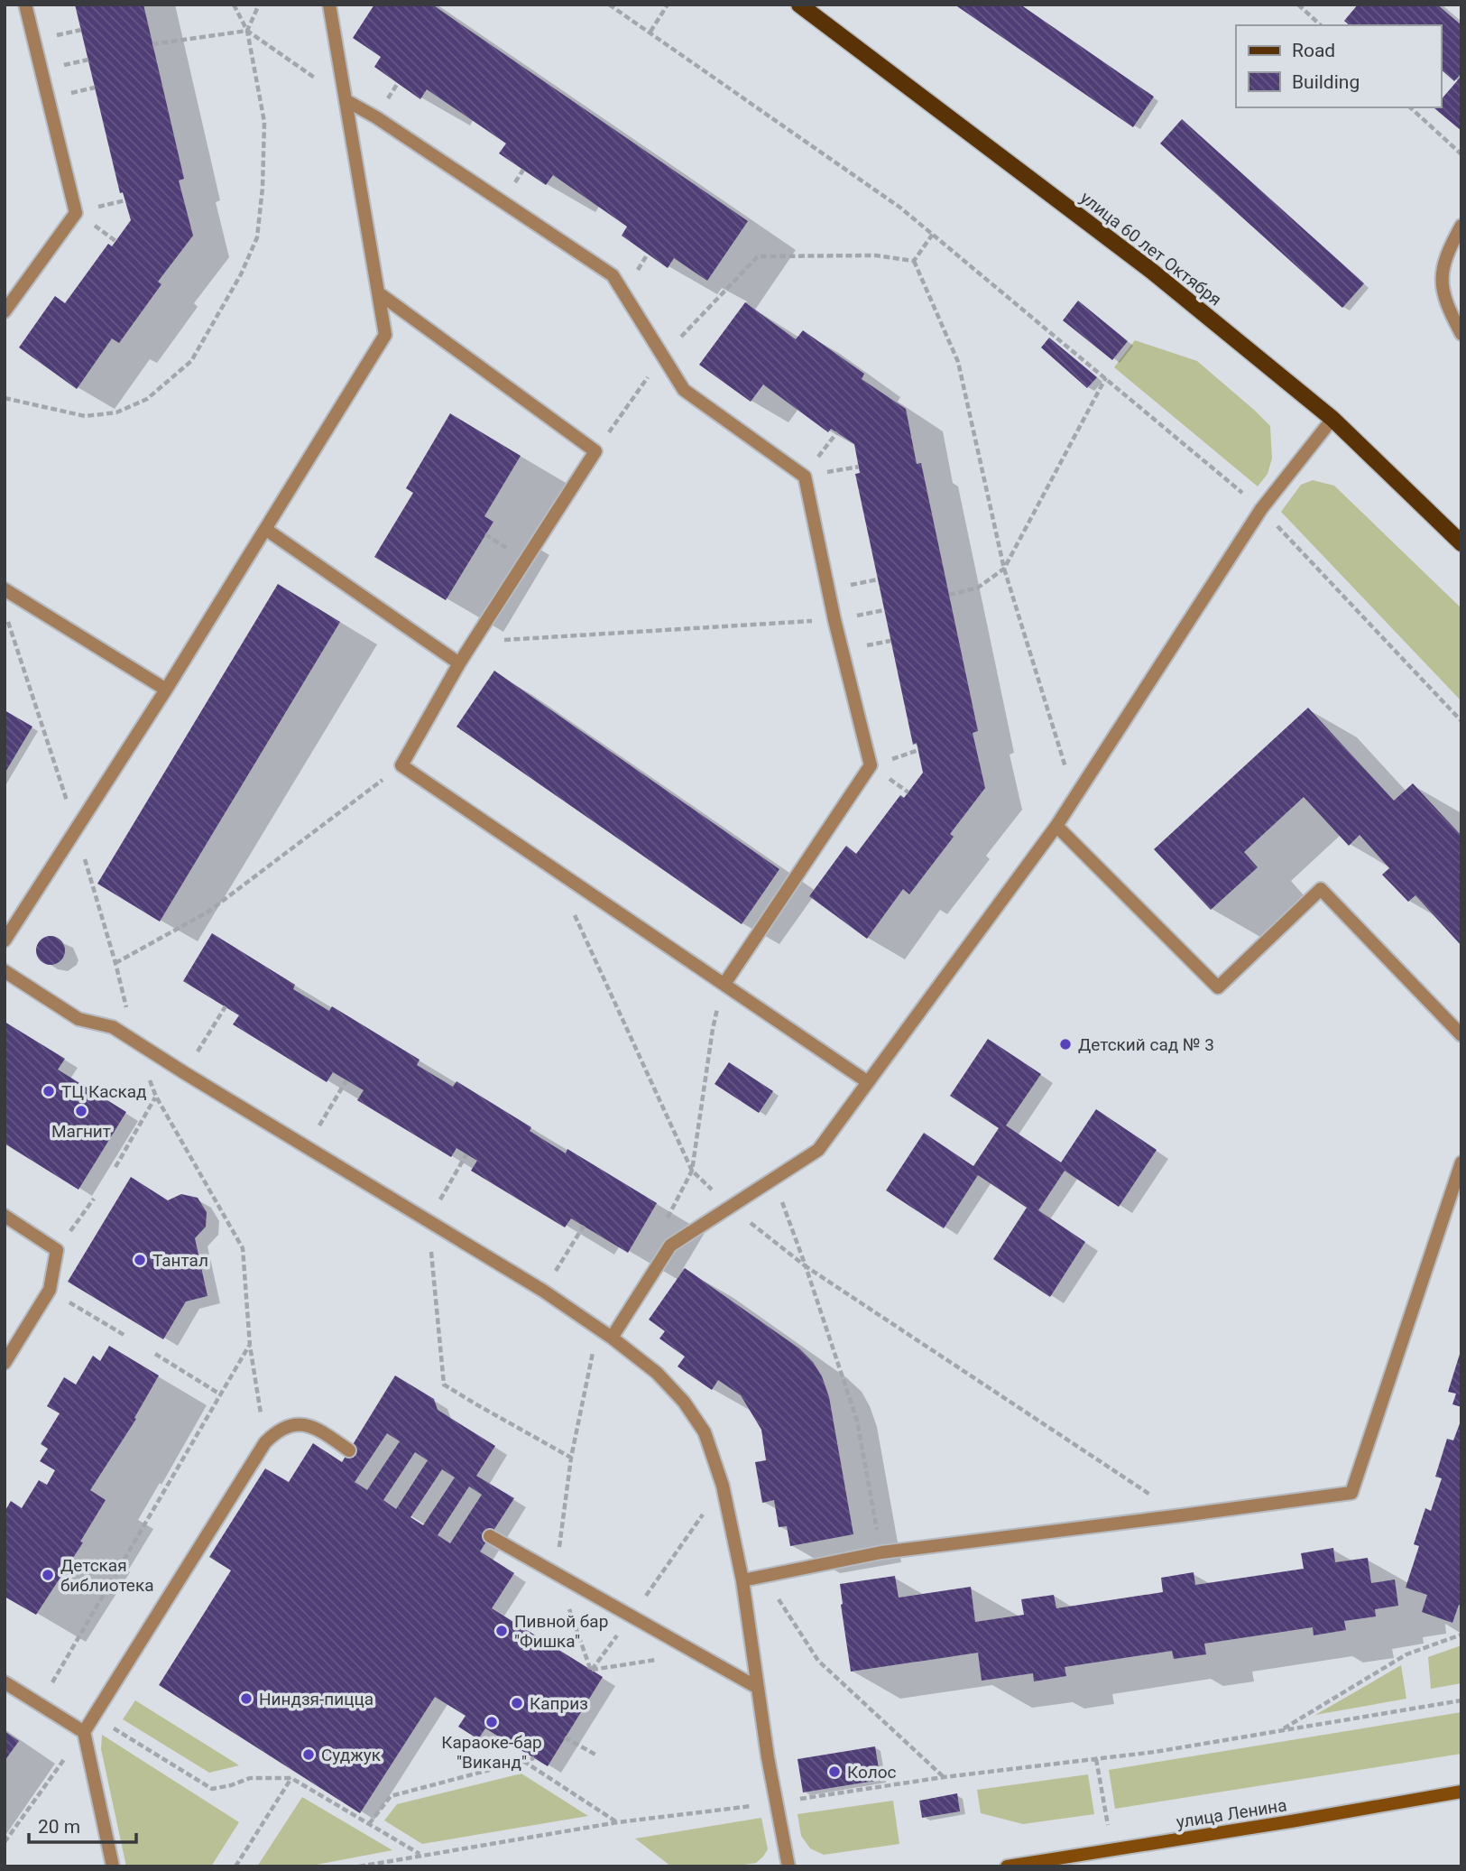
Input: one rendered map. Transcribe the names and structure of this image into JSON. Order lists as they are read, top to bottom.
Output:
{
  "streets": {
    "main road": ["улица 60 лет Октября", "улица Ленина"]
  },
  "places": [
    "Детский сад № 3",
    "ТЦ Каскад",
    "Магнит",
    "Тантал",
    "Детская библиотека",
    "Пивной бар \"Фишка\"",
    "Ниндзя-пицца",
    "Каприз",
    "Караоке-бар \"Виканд\"",
    "Суджук",
    "Колос"
  ],
  "legend": ["Road", "Building"],
  "scale_bar": "20 m"
}
